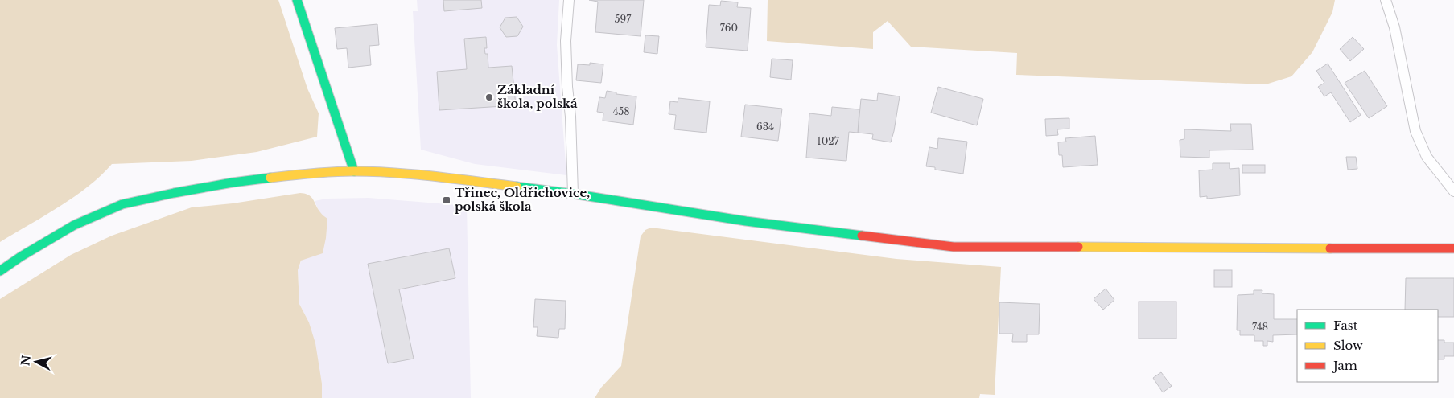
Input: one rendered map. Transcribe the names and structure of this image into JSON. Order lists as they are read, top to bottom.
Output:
{
  "places": {
    "other": ["Základní škola, polská"],
    "transit": ["Třinec, Oldřichovice, polská škola"]
  },
  "house_numbers": [
    "597",
    "760",
    "458",
    "634",
    "1027",
    "748"
  ],
  "legend": ["Fast", "Slow", "Jam"],
  "north": "left"
}
